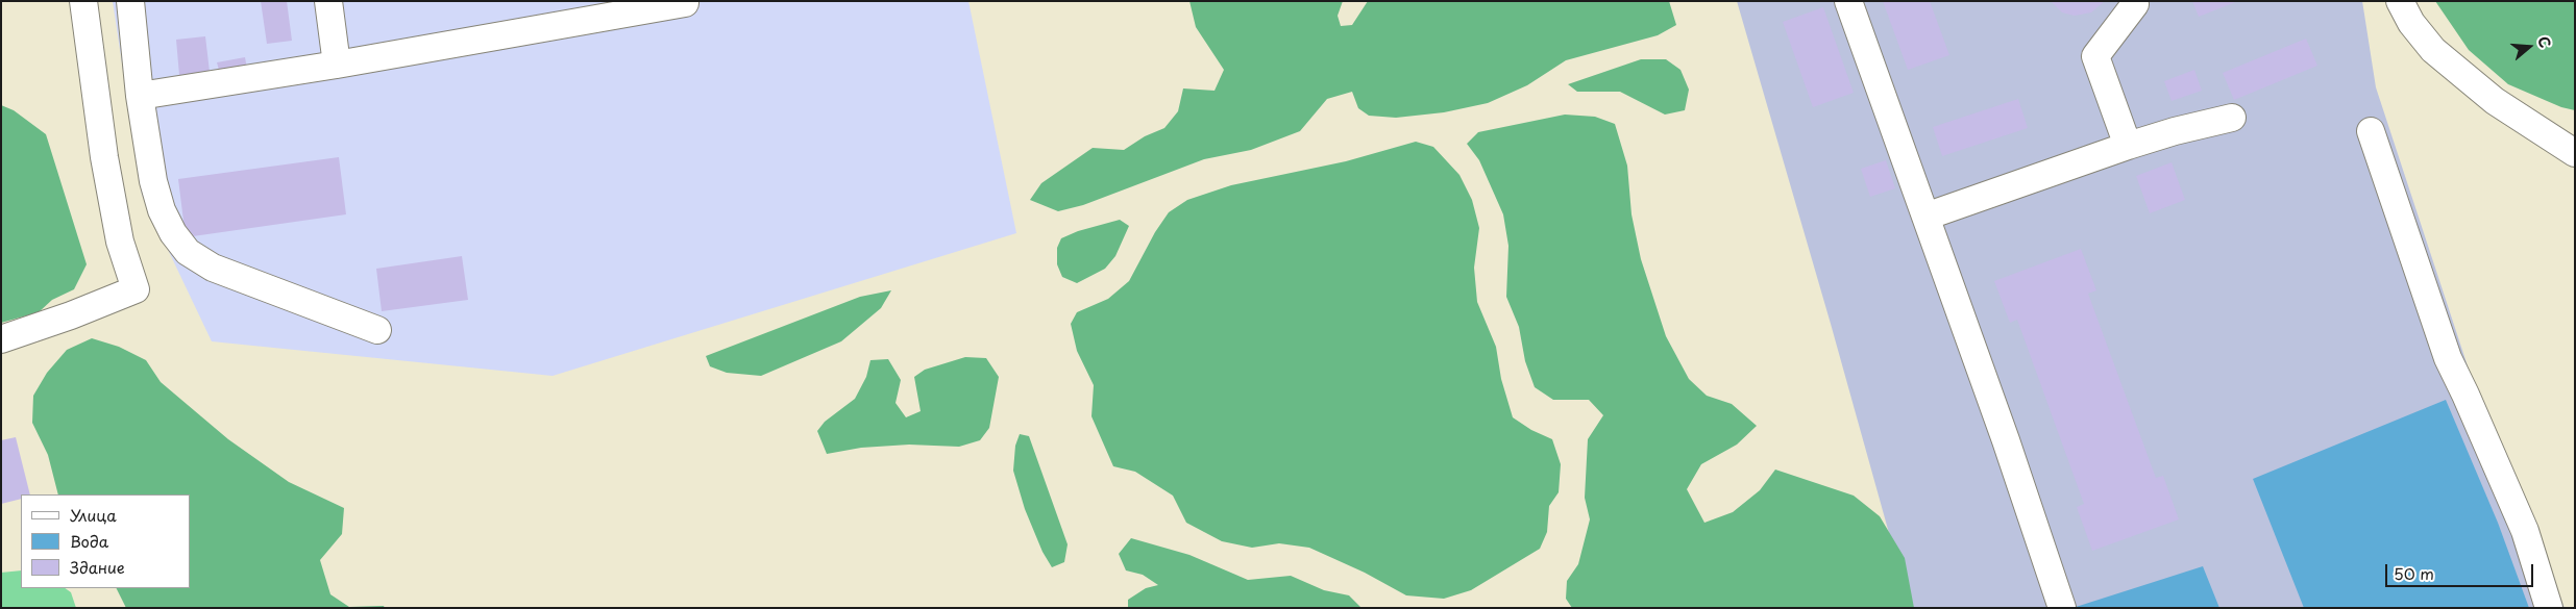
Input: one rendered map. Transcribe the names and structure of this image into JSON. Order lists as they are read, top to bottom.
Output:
{
  "legend": ["Улица", "Вода", "Здание"],
  "scale_bar": "50 m",
  "north": "right"
}
